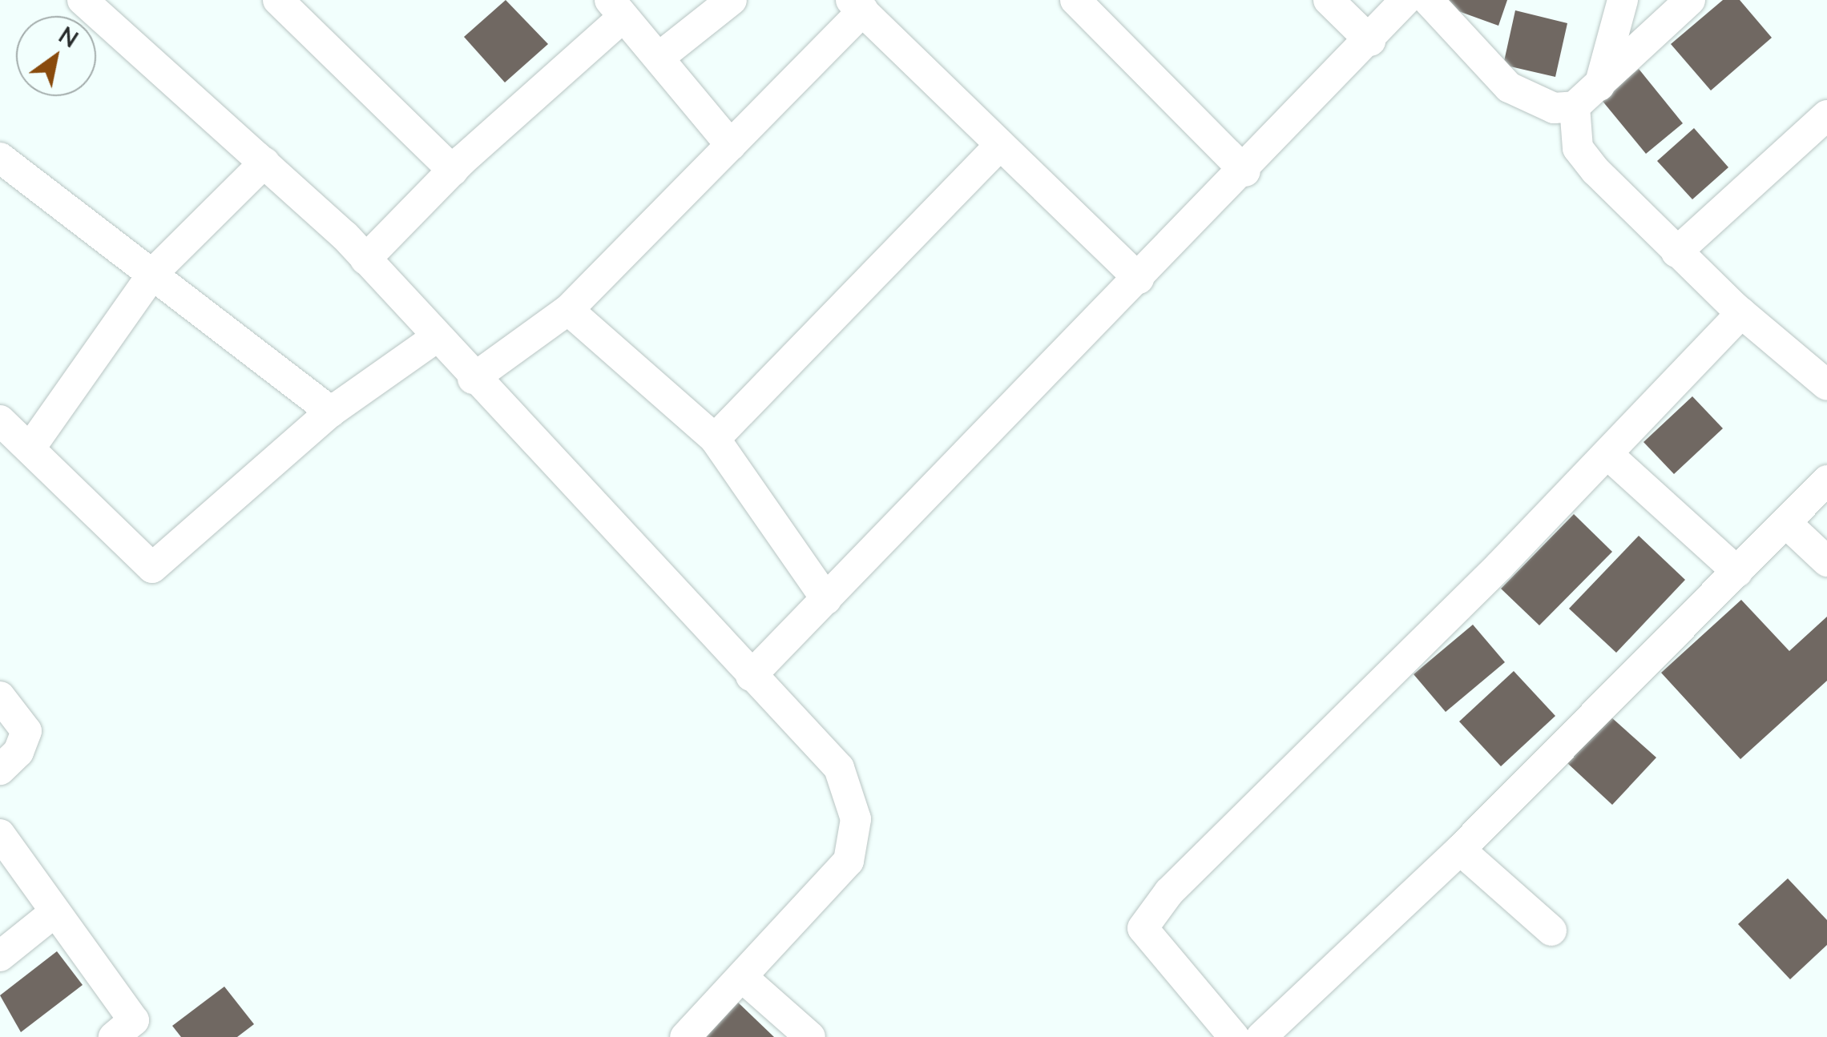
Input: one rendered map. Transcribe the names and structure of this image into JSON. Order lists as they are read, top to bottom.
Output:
{
  "north": "top right"
}
